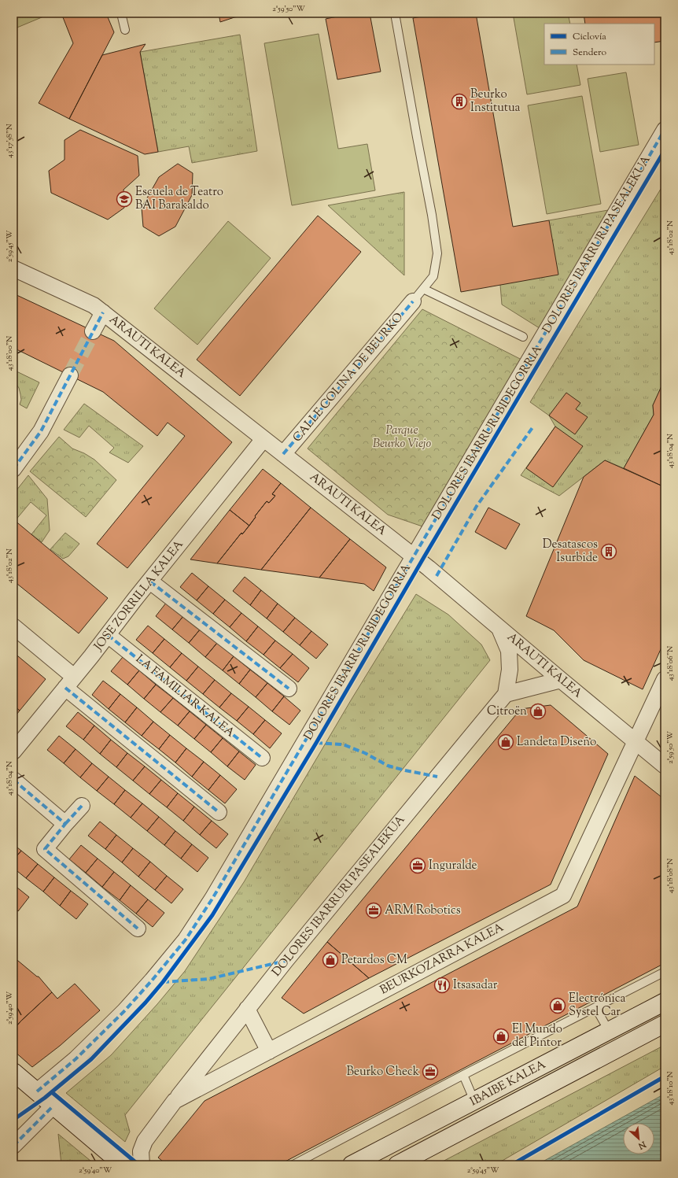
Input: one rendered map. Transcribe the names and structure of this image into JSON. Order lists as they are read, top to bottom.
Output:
{
  "streets": {
    "main road": ["IBAIBE KALEA"],
    "street": [
      "DOLORES IBARRURI PASEALEKUA",
      "ARAUTI KALEA",
      "CALLE COLINA DE BEURKO",
      "JOSE ZORRILLA KALEA",
      "LA FAMILIAR KALEA",
      "BEURKOZARRA KALEA"
    ],
    "cycle path": ["DOLORES IBARRURI BIDEGORRIA"]
  },
  "crossings": [
    ["DOLORES IBARRURI PASEALEKUA", "ARAUTI KALEA"],
    ["DOLORES IBARRURI PASEALEKUA", "BEURKOZARRA KALEA"],
    ["ARAUTI KALEA", "CALLE COLINA DE BEURKO"],
    ["ARAUTI KALEA", "JOSE ZORRILLA KALEA"],
    ["ARAUTI KALEA", "BEURKOZARRA KALEA"],
    ["JOSE ZORRILLA KALEA", "LA FAMILIAR KALEA"]
  ],
  "parks": ["Parque Beurko Viejo"],
  "places": {
    "building": ["Beurko Institutua", "Desatascos Isurbide"],
    "school or university": ["Escuela de Teatro BAI Barakaldo"],
    "shop": [
      "Citroën",
      "Landeta Diseño",
      "Petardos CM",
      "Electrónica Systel Car",
      "El Mundo del Pintor"
    ],
    "office": ["Inguralde", "ARM Robotics", "Beurko Check"],
    "restaurant": ["Itsasadar"]
  },
  "legend": ["Ciclovía", "Sendero"],
  "north": "bottom right",
  "coordinates": [
    "2°59'50\"W",
    "43°17'58\"N",
    "43°18'02\"N",
    "2°59'45\"W",
    "43°18'00\"N",
    "43°18'04\"N",
    "43°18'06\"N",
    "43°18'08\"N",
    "2°59'40\"W",
    "43°18'10\"N"
  ]
}
